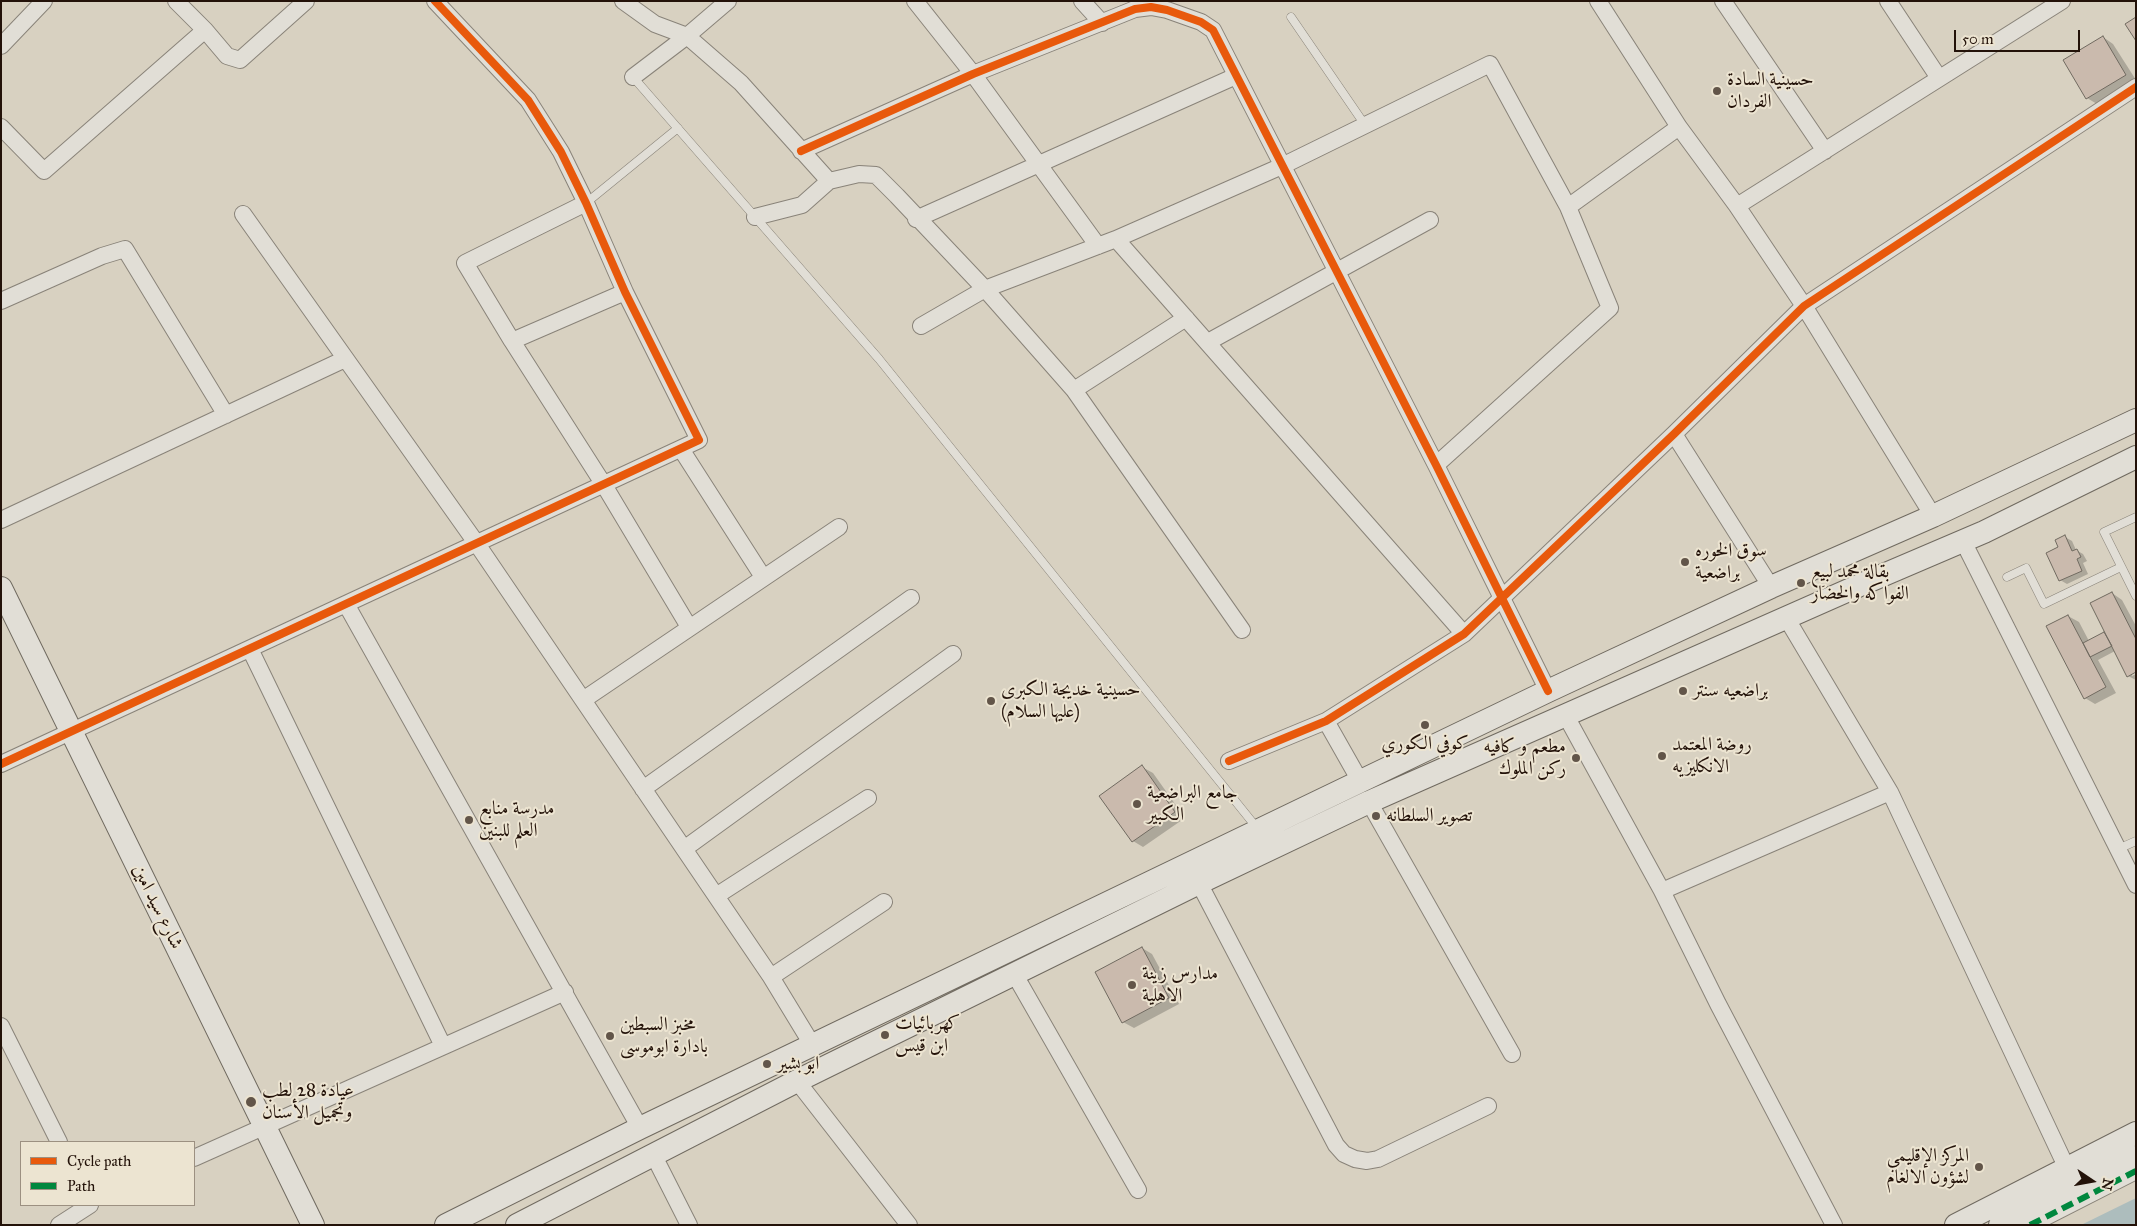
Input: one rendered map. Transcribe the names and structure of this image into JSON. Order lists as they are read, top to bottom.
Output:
{
  "streets": {
    "main road": ["شارع سيد امين"]
  },
  "places": [
    "حسينية السادة الفردان",
    "سوق الخوره براضعية",
    "بقالة محمد لبيع الفواكه والخضار",
    "براضعيه سنتر",
    "حسينية خديجة الكبرى (عليها السلام)",
    "كوفي الكوري",
    "روضة المعتمد الانكليزيه",
    "مطعم و كافيه ركن الملوك",
    "جامع البراضعية الكبير",
    "تصوير السلطانه",
    "مدرسة منابع العلم للبنين",
    "مدارس زينة الاهلية",
    "كهربائيات ابن قيس",
    "مخبز السبطين بادارة ابوموسى",
    "ابو بشير",
    "عيادة 28 لطب وتجميل الأسنان",
    "المركز الإقليمي لشؤون الالغام"
  ],
  "legend": ["Cycle path", "Path"],
  "scale_bar": "50 m",
  "north": "right"
}
